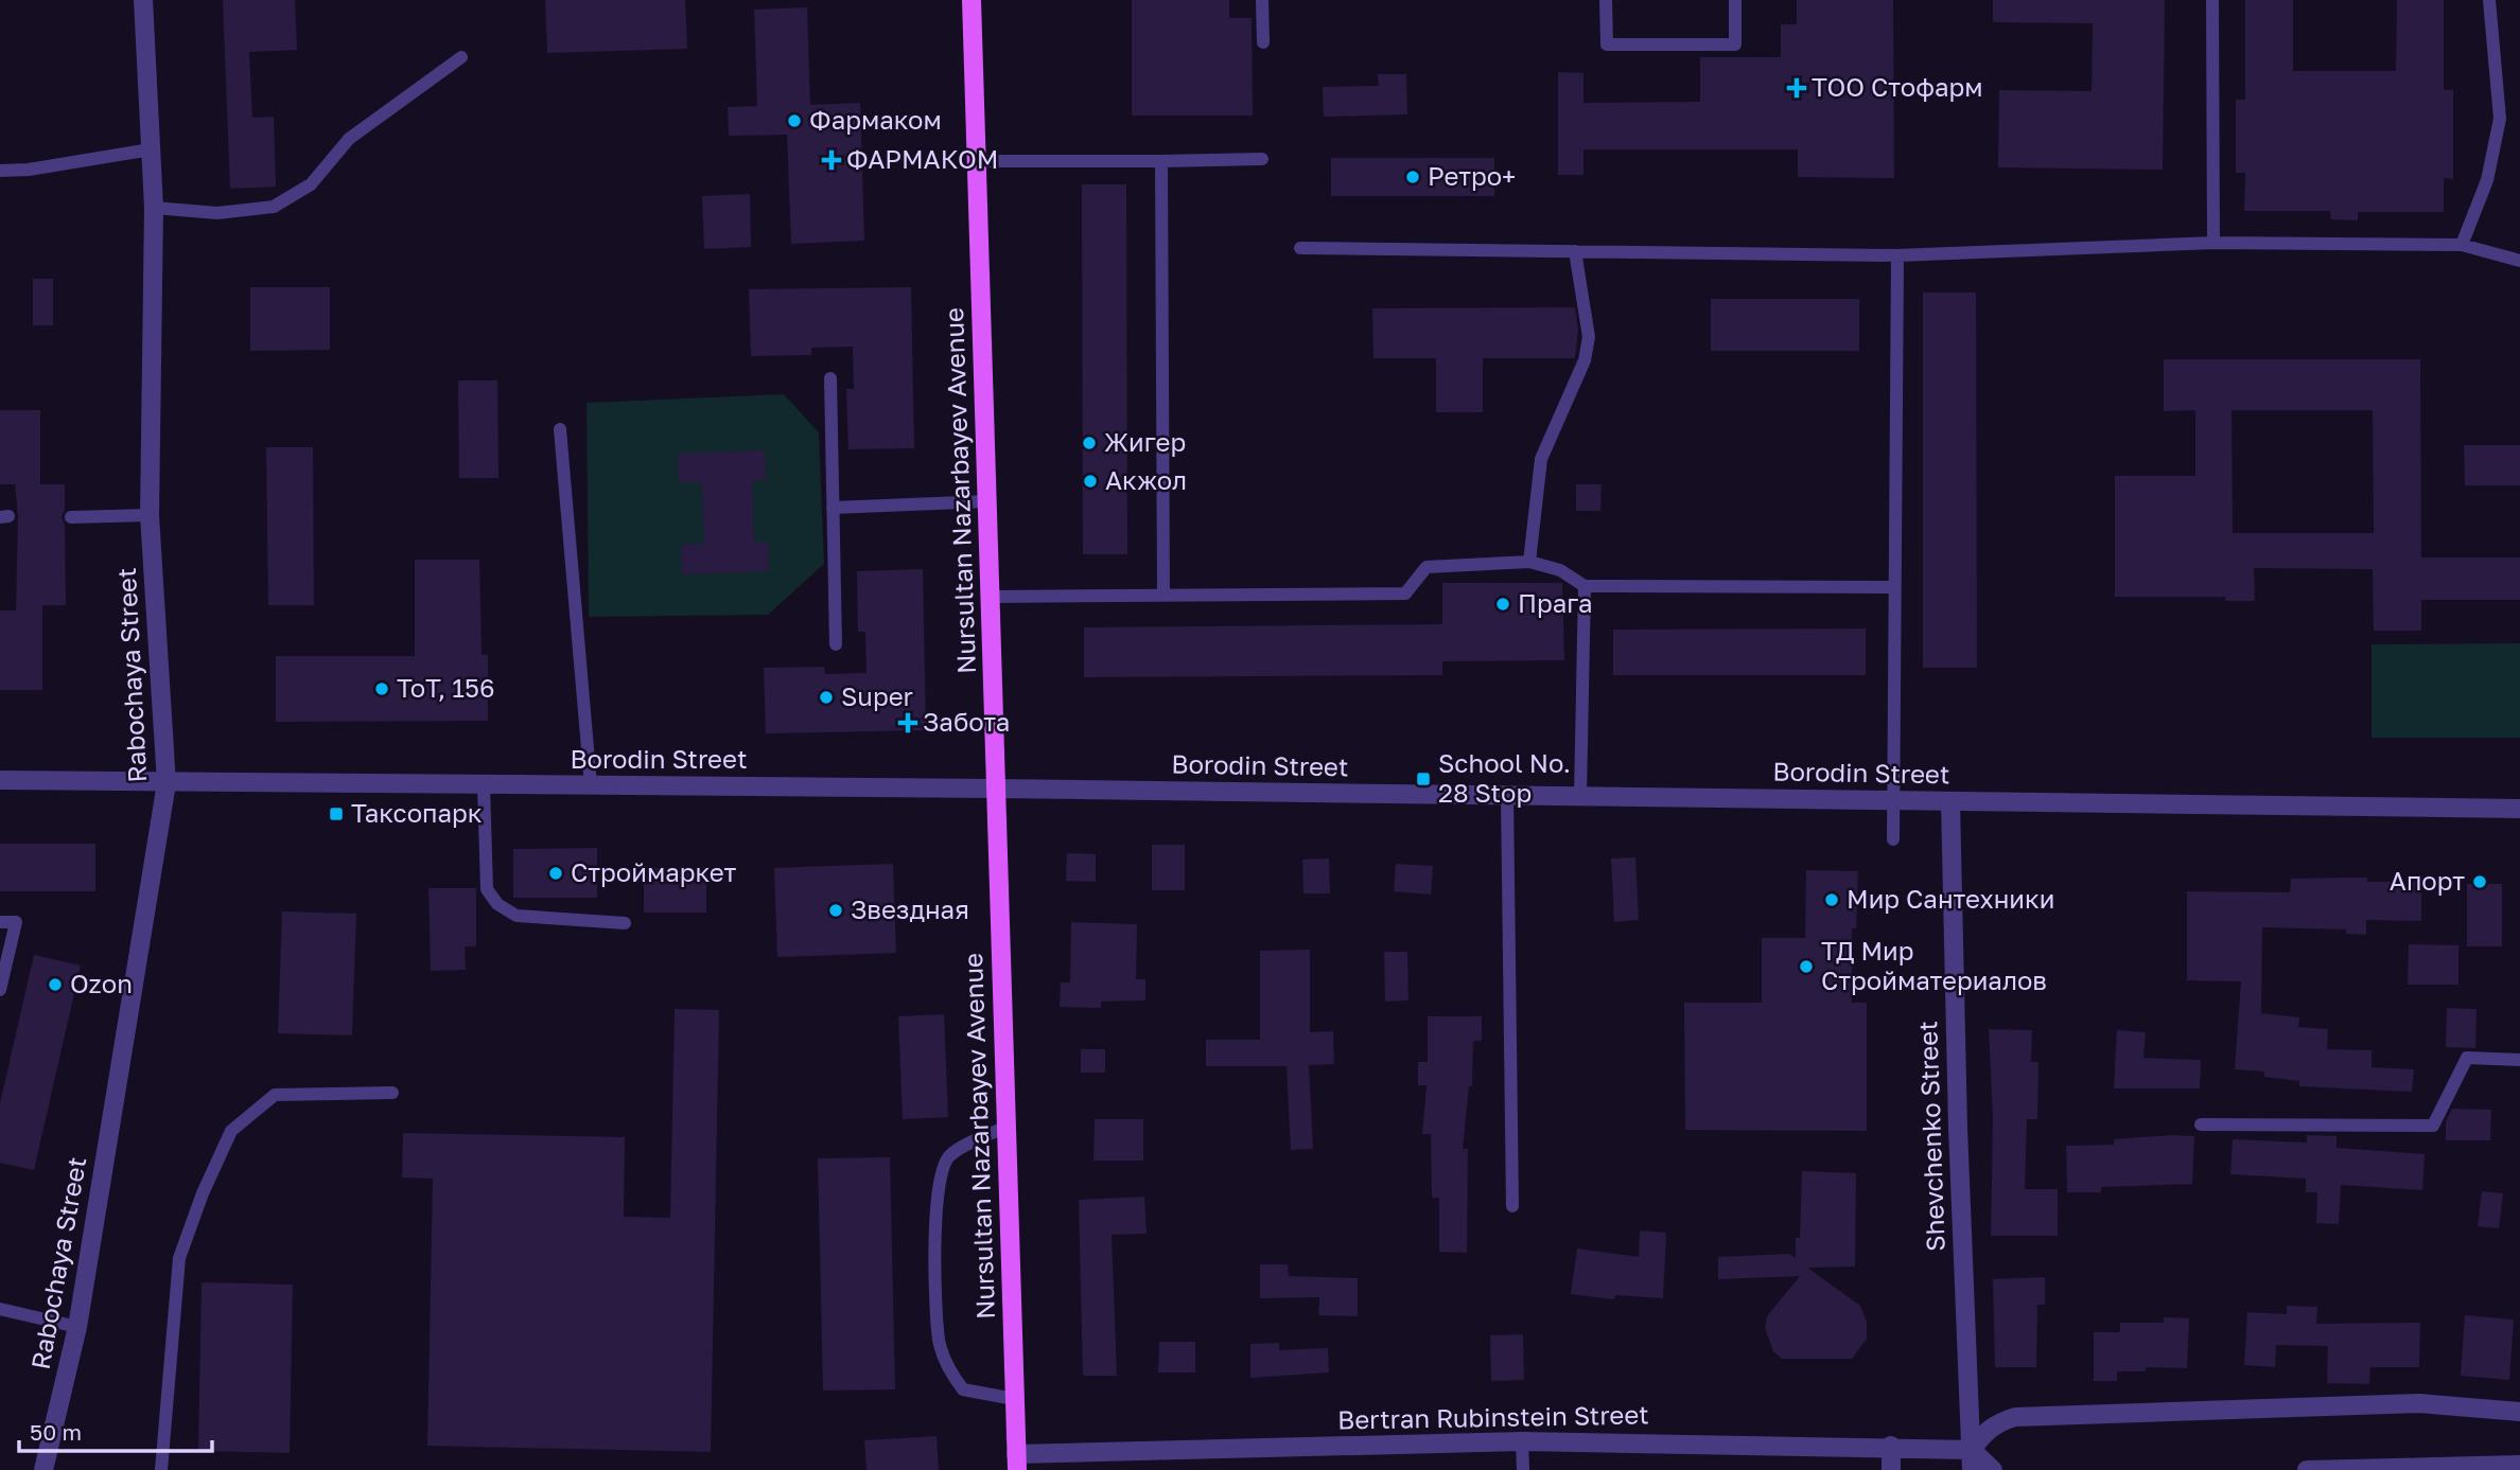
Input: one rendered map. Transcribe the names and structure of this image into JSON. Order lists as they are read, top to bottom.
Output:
{
  "streets": {
    "main road": ["Nursultan Nazarbayev Avenue"],
    "street": [
      "Rabochaya Street",
      "Borodin Street",
      "Shevchenko Street",
      "Bertran Rubinstein Street"
    ]
  },
  "crossings": [
    ["Nursultan Nazarbayev Avenue", "Borodin Street"],
    ["Nursultan Nazarbayev Avenue", "Bertran Rubinstein Street"],
    ["Rabochaya Street", "Borodin Street"],
    ["Borodin Street", "Shevchenko Street"],
    ["Shevchenko Street", "Bertran Rubinstein Street"]
  ],
  "places": {
    "health": ["ТОО Стофарм", "ФАРМАКОМ", "Забота"],
    "other": [
      "Фармаком",
      "Ретро+",
      "Жигер",
      "Акжол",
      "Прага",
      "ТоТ, 156",
      "Super",
      "Строймаркет",
      "Апорт",
      "Мир Сантехники",
      "Звездная",
      "ТД Мир Стройматериалов",
      "Ozon"
    ],
    "transit": ["School No. 28 Stop", "Таксопарк"]
  },
  "scale_bar": "50 m"
}
